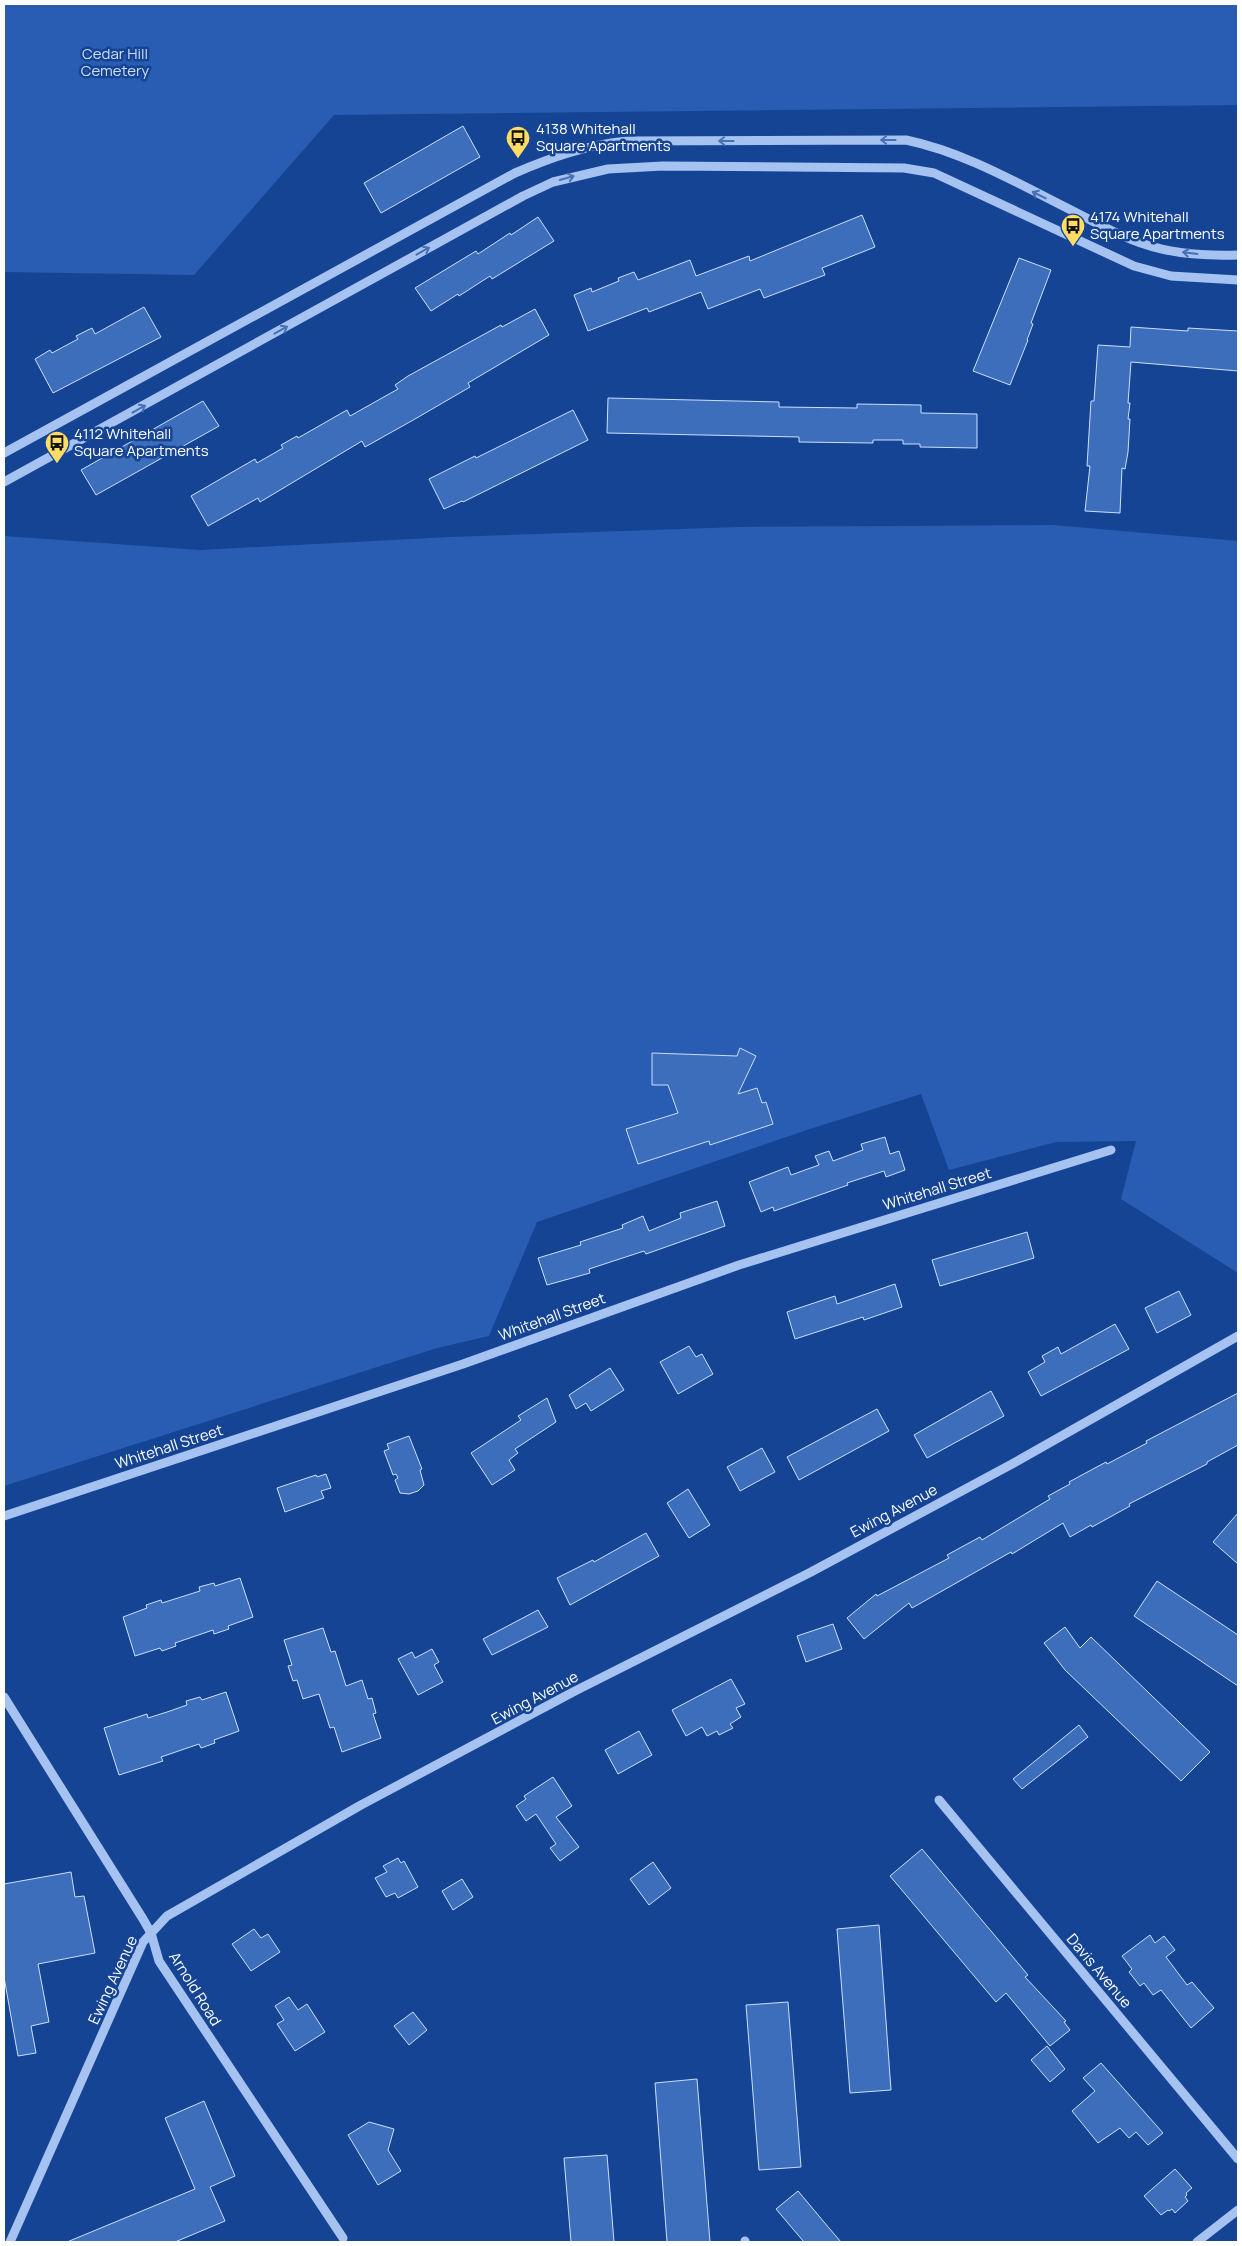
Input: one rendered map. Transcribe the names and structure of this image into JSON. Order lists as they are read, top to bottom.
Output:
{
  "streets": {
    "street": [
      "Whitehall Street",
      "Ewing Avenue",
      "Davis Avenue",
      "Arnold Road"
    ]
  },
  "crossings": [
    ["Ewing Avenue", "Arnold Road"]
  ],
  "parks": ["Cedar Hill Cemetery"],
  "places": {
    "bus stop": ["4138 Whitehall Square Apartments", "4174 Whitehall Square Apartments", "4112 Whitehall Square Apartments"]
  }
}
